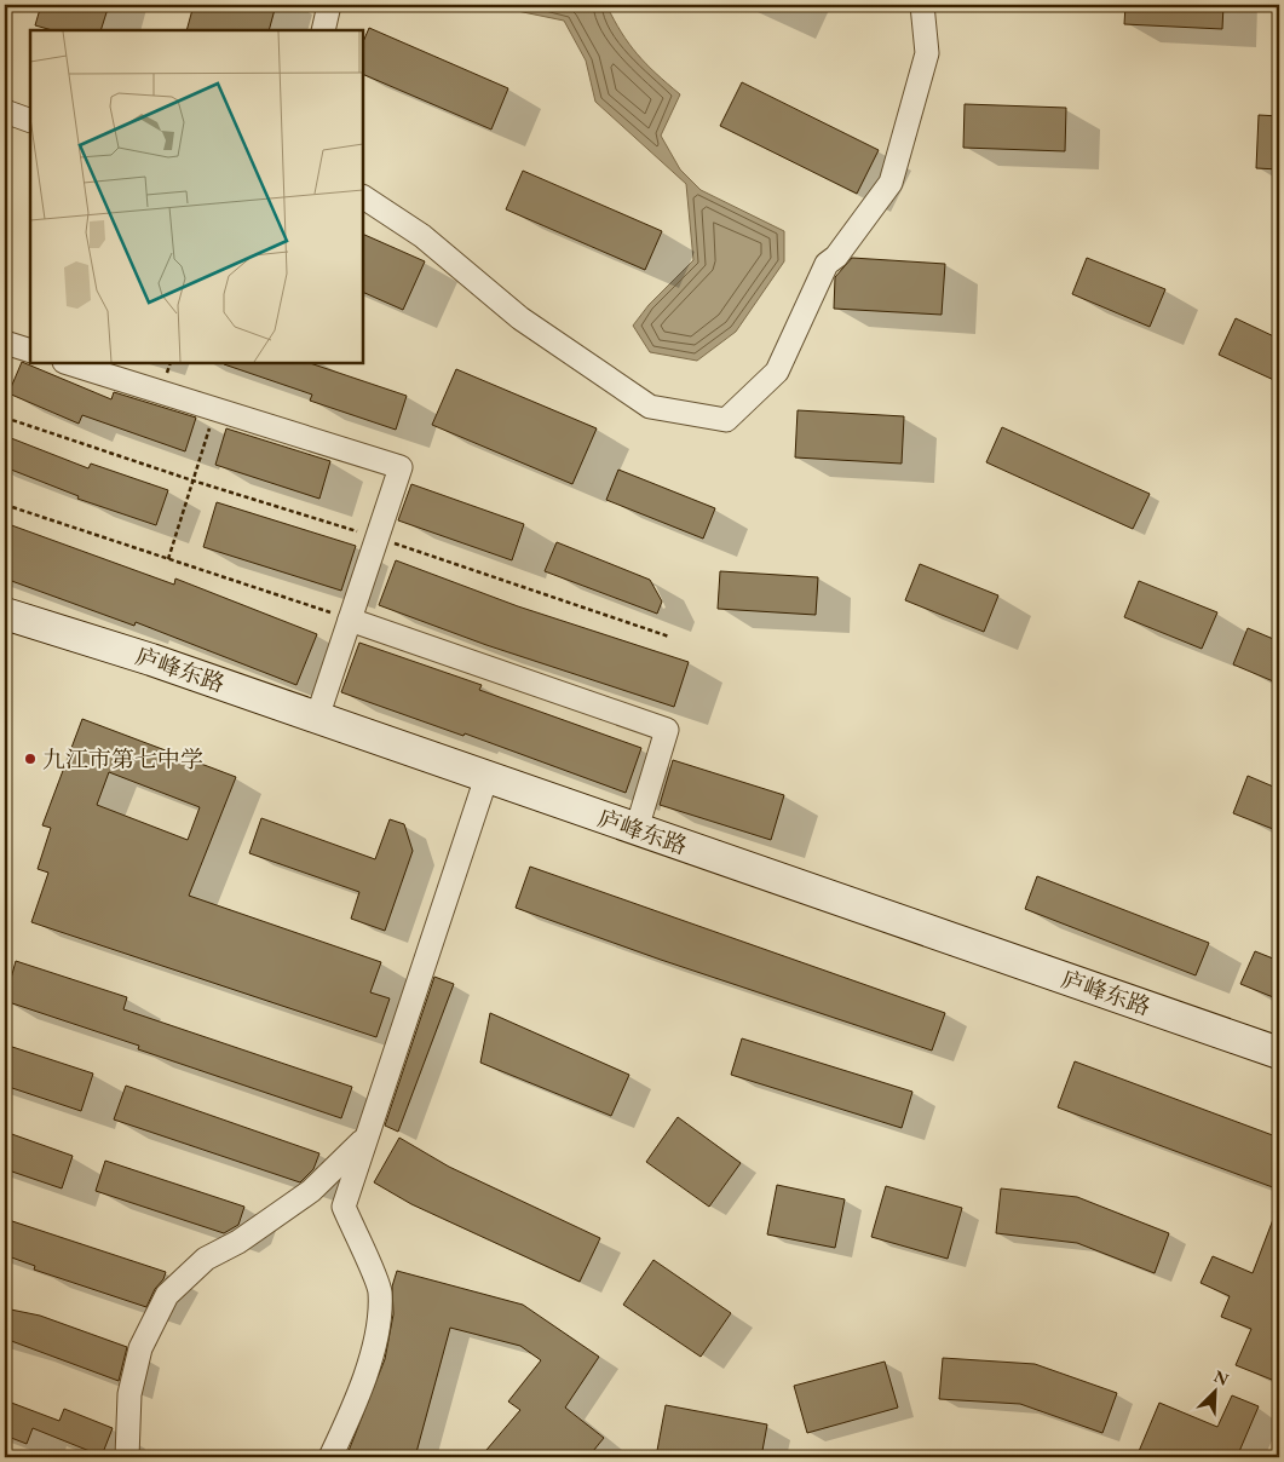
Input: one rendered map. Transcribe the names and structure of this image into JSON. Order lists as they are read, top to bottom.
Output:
{
  "streets": {
    "main road": ["庐峰东路"]
  },
  "places": ["九江市第七中学"],
  "north": "top right"
}
